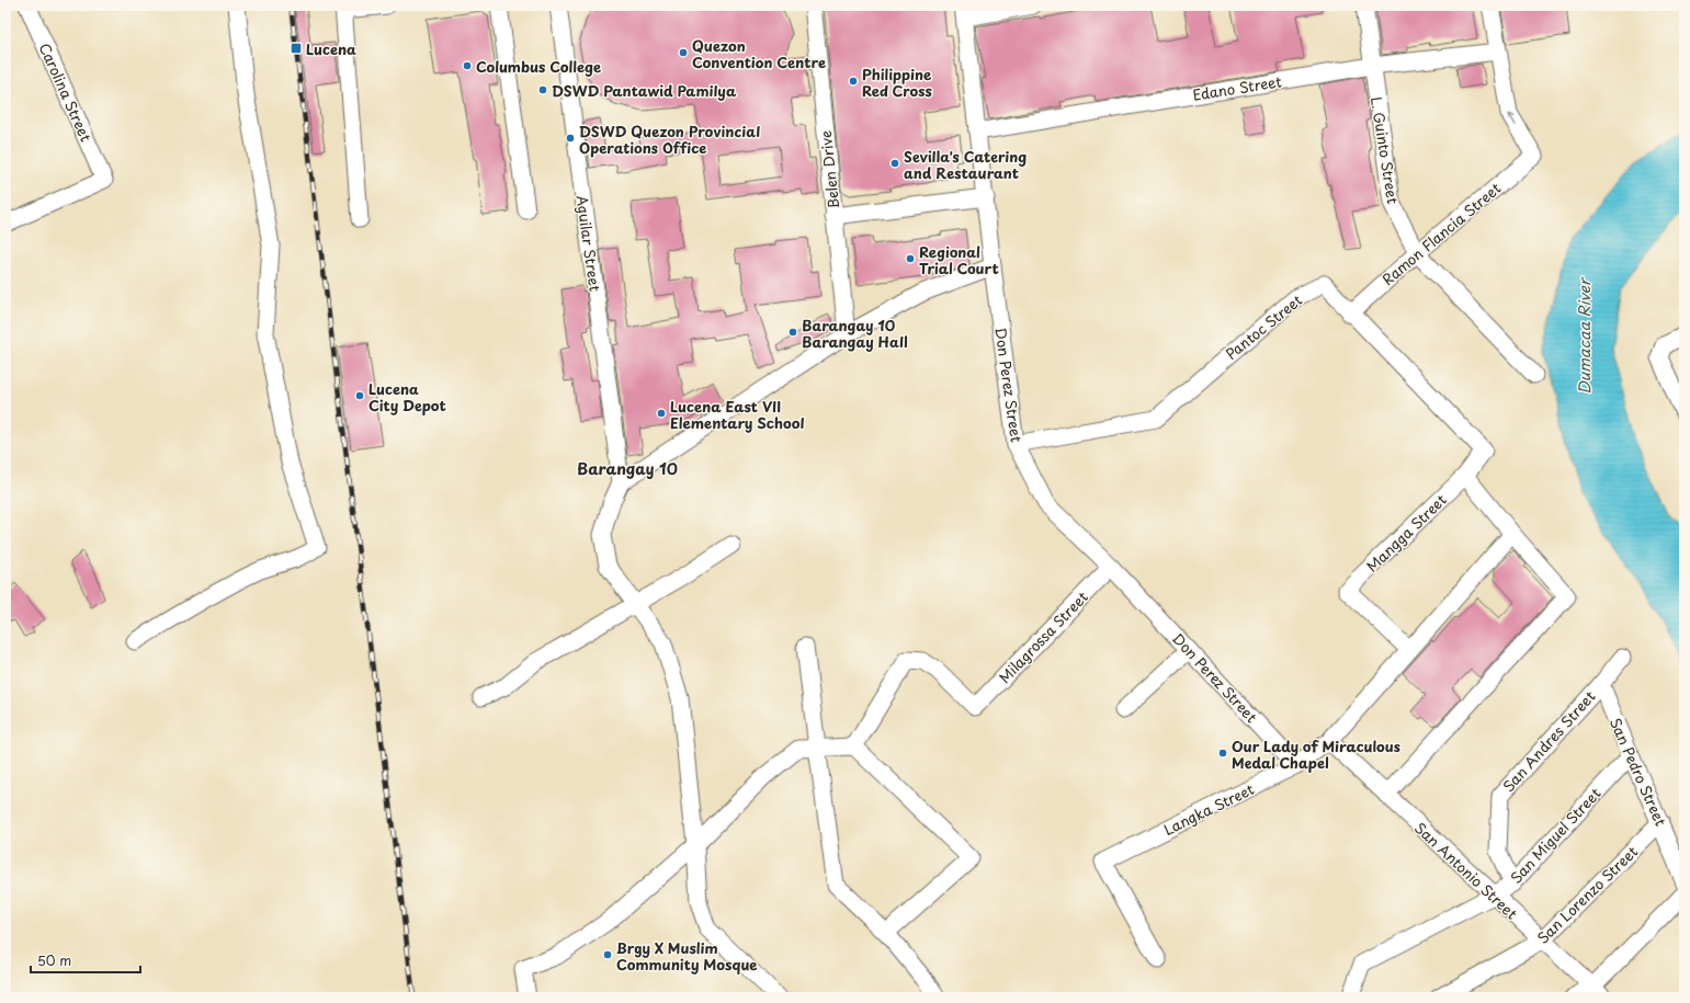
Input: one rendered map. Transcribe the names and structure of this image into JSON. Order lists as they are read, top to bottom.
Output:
{
  "streets": {
    "street": [
      "Edano Street",
      "Carolina Street",
      "L. Guinto Street",
      "Belen Drive",
      "Ramon Flancia Street",
      "Aguilar Street",
      "Pantoc Street",
      "Don Perez Street",
      "Mangga Street",
      "Milagrossa Street",
      "San Andres Street",
      "San Pedro Street",
      "Langka Street",
      "San Miguel Street",
      "San Antonio Street",
      "San Lorenzo Street"
    ]
  },
  "crossings": [
    ["Edano Street", "L. Guinto Street"],
    ["Edano Street", "Ramon Flancia Street"],
    ["Edano Street", "Don Perez Street"],
    ["L. Guinto Street", "Ramon Flancia Street"],
    ["Ramon Flancia Street", "Pantoc Street"],
    ["Pantoc Street", "Don Perez Street"],
    ["Pantoc Street", "Mangga Street"],
    ["Don Perez Street", "Milagrossa Street"],
    ["Don Perez Street", "Langka Street"],
    ["Mangga Street", "Langka Street"],
    ["San Andres Street", "San Pedro Street"],
    ["San Andres Street", "San Miguel Street"],
    ["San Pedro Street", "San Miguel Street"],
    ["San Pedro Street", "San Lorenzo Street"],
    ["Langka Street", "San Antonio Street"],
    ["San Miguel Street", "San Antonio Street"],
    ["San Antonio Street", "San Lorenzo Street"]
  ],
  "one_way": ["Ramon Flancia Street"],
  "districts": ["Barangay 10"],
  "water": ["Dumacaa River"],
  "places": {
    "transit": ["Lucena"],
    "other": [
      "Quezon Convention Centre",
      "Columbus College",
      "Philippine Red Cross",
      "DSWD Pantawid Pamilya",
      "DSWD Quezon Provincial Operations Office",
      "Sevilla's Catering and Restaurant",
      "Regional Trial Court",
      "Barangay 10 Barangay Hall",
      "Lucena City Depot",
      "Lucena East VII Elementary School",
      "Our Lady of Miraculous Medal Chapel",
      "Brgy X Muslim Community Mosque"
    ]
  },
  "scale_bar": "50 m"
}
